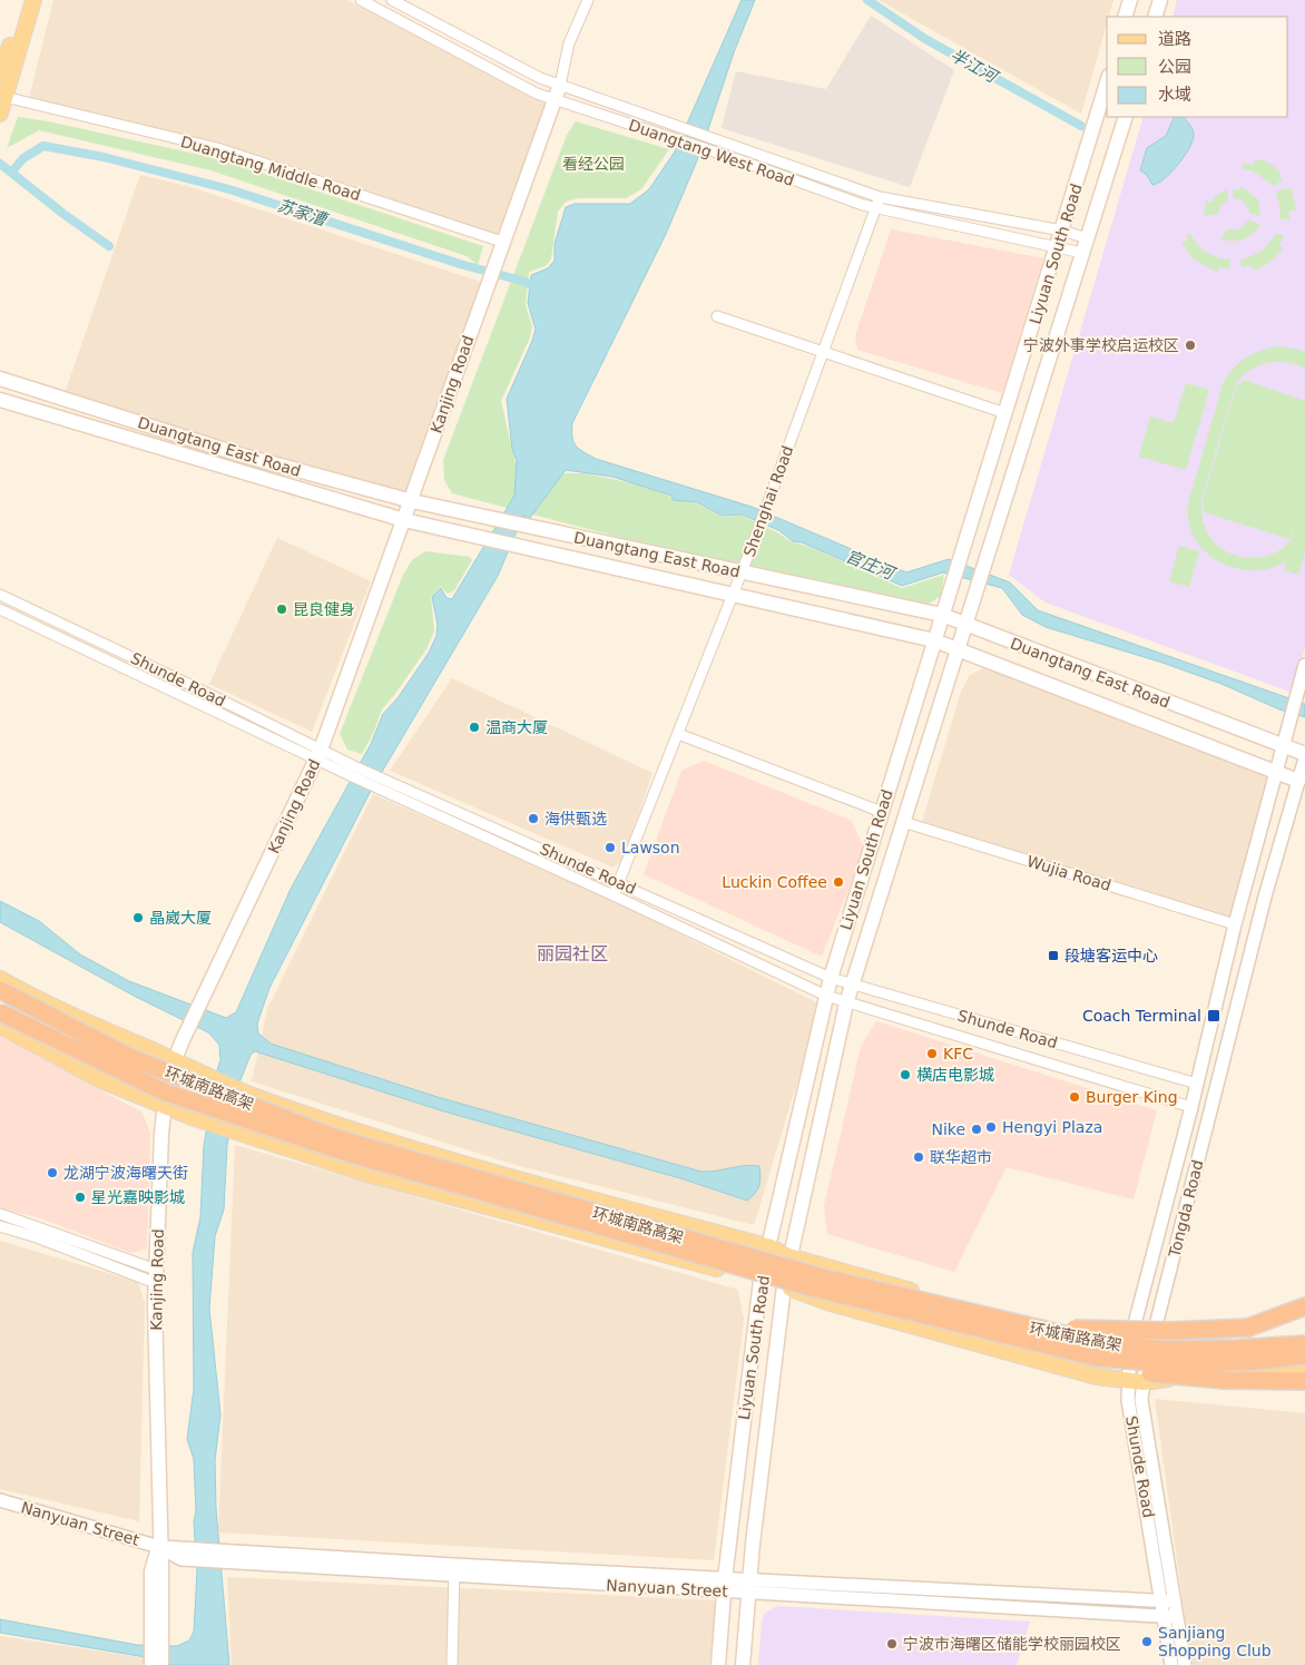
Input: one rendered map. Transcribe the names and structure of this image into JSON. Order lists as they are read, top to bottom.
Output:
{
  "streets": {
    "highway": ["环城南路高架"],
    "main road": ["Liyuan South Road", "Kanjing Road", "Duangtang East Road"],
    "street": [
      "Duangtang West Road",
      "Duangtang Middle Road",
      "Shenghai Road",
      "Shunde Road",
      "Wujia Road",
      "Tongda Road",
      "Nanyuan Street"
    ]
  },
  "crossings": [
    ["Duangtang West Road", "Liyuan South Road"],
    ["Duangtang West Road", "Kanjing Road"],
    ["Duangtang West Road", "Shenghai Road"],
    ["Duangtang Middle Road", "Kanjing Road"],
    ["Liyuan South Road", "Duangtang East Road"],
    ["Liyuan South Road", "Shunde Road"],
    ["Liyuan South Road", "Wujia Road"],
    ["Liyuan South Road", "Nanyuan Street"],
    ["Kanjing Road", "Duangtang East Road"],
    ["Kanjing Road", "Shunde Road"],
    ["Kanjing Road", "Nanyuan Street"],
    ["Duangtang East Road", "Shenghai Road"],
    ["Duangtang East Road", "Shunde Road"],
    ["Duangtang East Road", "Tongda Road"],
    ["Shenghai Road", "Shunde Road"],
    ["Shunde Road", "Wujia Road"],
    ["Shunde Road", "Tongda Road"],
    ["Shunde Road", "Nanyuan Street"]
  ],
  "districts": ["丽园社区"],
  "water": ["半江河", "苏家漕", "官庄河"],
  "parks": ["看经公园"],
  "places": {
    "other": [
      "宁波外事学校启运校区",
      "昆良健身",
      "温商大厦",
      "海供甄选",
      "Lawson",
      "Luckin Coffee",
      "晶崴大厦",
      "KFC",
      "横店电影城",
      "Burger King",
      "Hengyi Plaza",
      "Nike",
      "联华超市",
      "龙湖宁波海曙天街",
      "星光嘉映影城",
      "Sanjiang Shopping Club",
      "宁波市海曙区储能学校丽园校区"
    ],
    "transit": ["段塘客运中心", "Coach Terminal"]
  },
  "legend": ["道路", "公园", "水域"]
}
